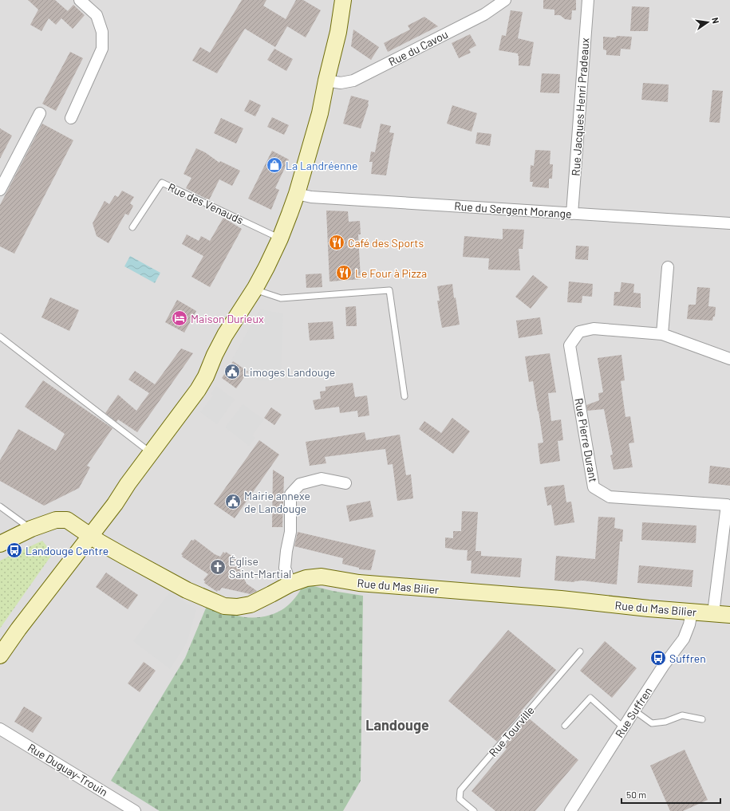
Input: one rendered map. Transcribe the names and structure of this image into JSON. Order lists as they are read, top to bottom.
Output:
{
  "streets": {
    "main road": ["Rue du Mas Bilier"],
    "street": [
      "Rue du Cavou",
      "Rue Jacques Henri Pradeaux",
      "Rue du Sergent Morange",
      "Rue Pierre Durant",
      "Rue Suffren",
      "Rue Duguay-Trouin"
    ],
    "lane": ["Rue des Venauds", "Rue Tourville"]
  },
  "crossings": [
    ["Rue Jacques Henri Pradeaux", "Rue du Sergent Morange"],
    ["Rue Pierre Durant", "Rue du Mas Bilier"],
    ["Rue du Mas Bilier", "Rue Suffren"]
  ],
  "districts": ["Landouge"],
  "places": {
    "shop": ["La Landréenne"],
    "restaurant": ["Café des Sports", "Le Four à Pizza"],
    "hotel": ["Maison Durieux"],
    "public building": ["Limoges Landouge", "Mairie annexe de Landouge"],
    "bus stop": ["Landouge Centre", "Suffren"],
    "church": ["Église Saint-Martial"]
  },
  "scale_bar": "50 m",
  "north": "right"
}
